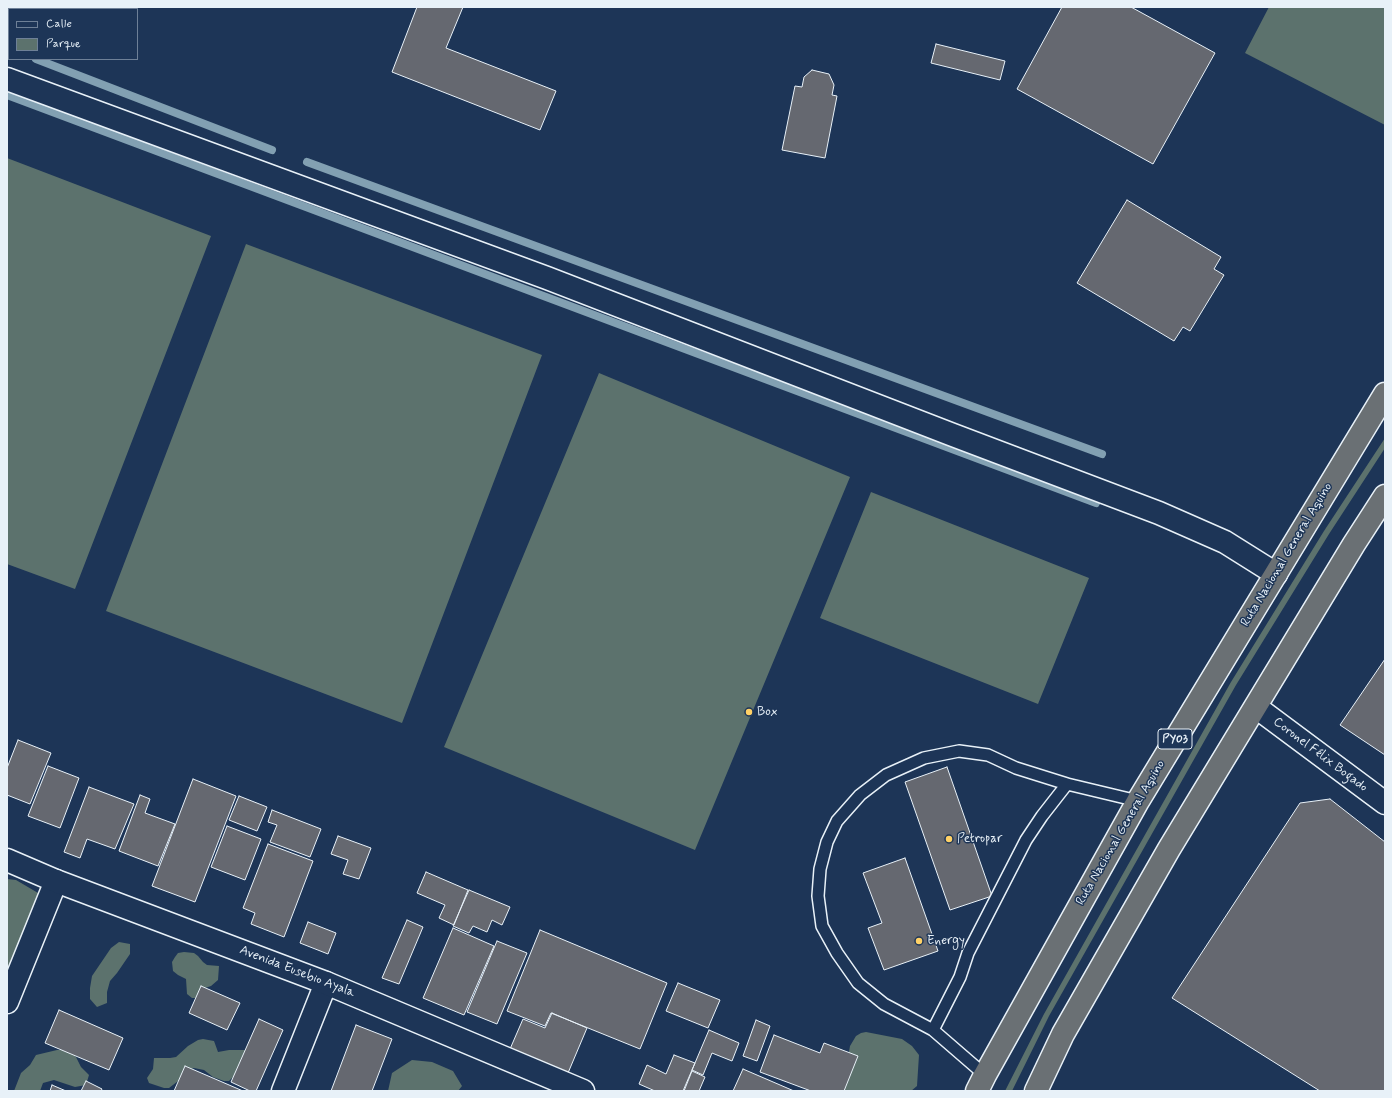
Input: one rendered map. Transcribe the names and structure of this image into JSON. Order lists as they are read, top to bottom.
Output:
{
  "streets": {
    "highway": ["Ruta Nacional General Aquino", "PY03"],
    "street": ["Coronel Félix Bogado", "Avenida Eusebio Ayala"]
  },
  "places": ["Box", "Petropar", "Energy"],
  "legend": ["Calle", "Parque"]
}
